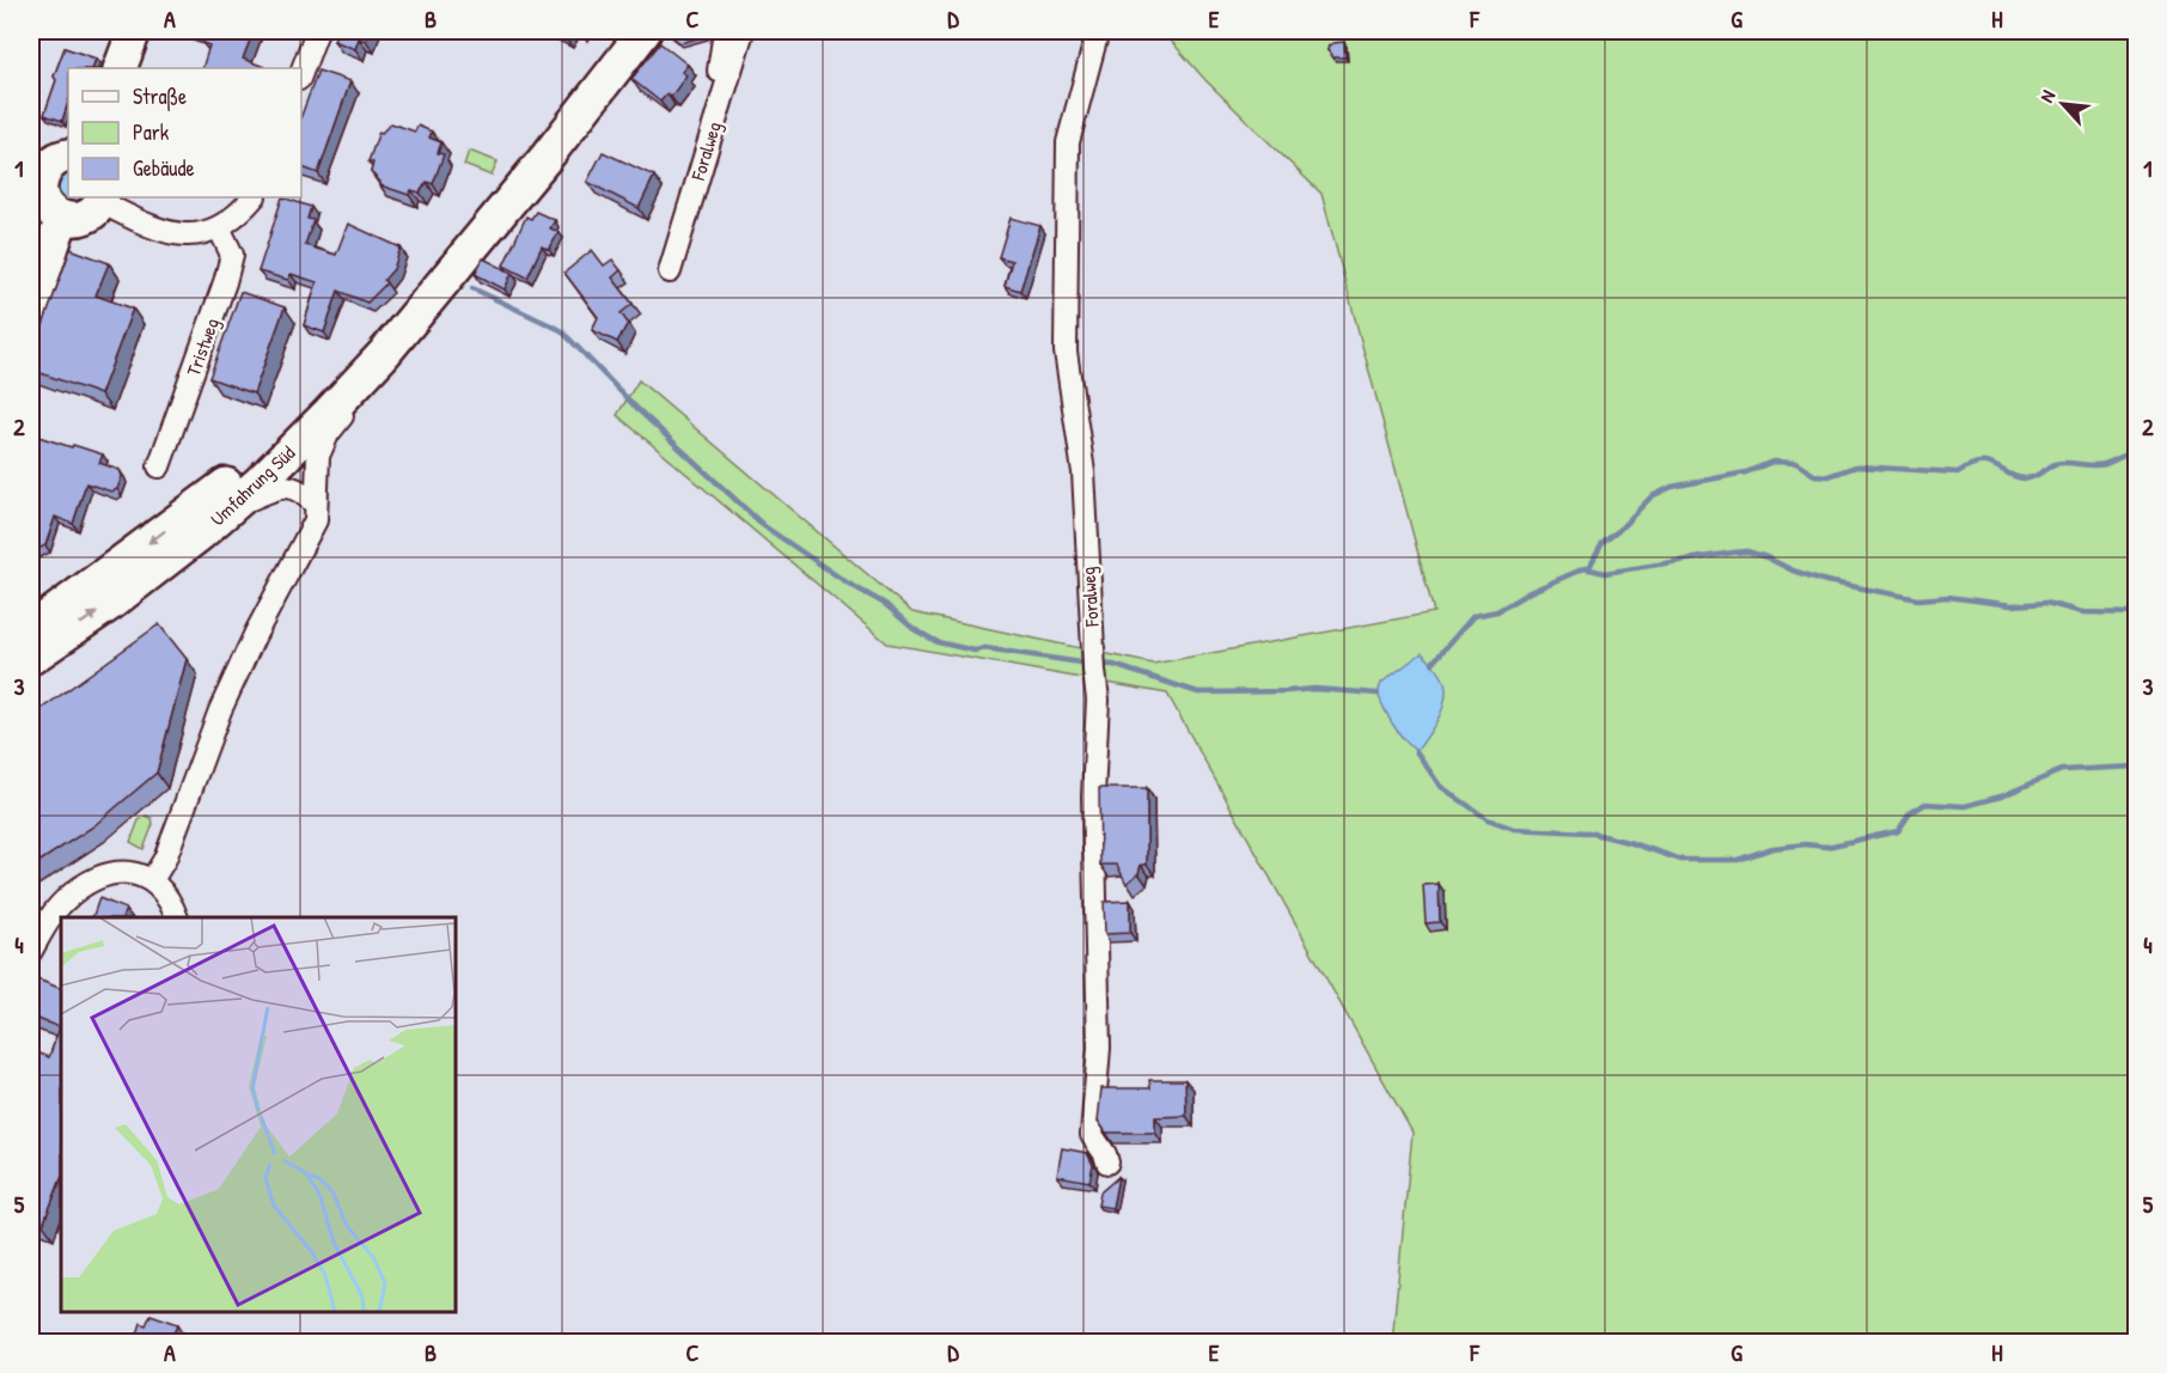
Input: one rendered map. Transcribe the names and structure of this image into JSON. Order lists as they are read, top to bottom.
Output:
{
  "streets": {
    "main road": ["Umfahrung Süd"],
    "street": ["Foralweg", "Tristweg"]
  },
  "legend": ["Straße", "Park", "Gebäude"],
  "north": "top left",
  "grid": {
    "columns": [
      "A",
      "B",
      "C",
      "D",
      "E",
      "F",
      "G",
      "H"
    ],
    "rows": [
      "1",
      "2",
      "3",
      "4",
      "5"
    ]
  }
}
